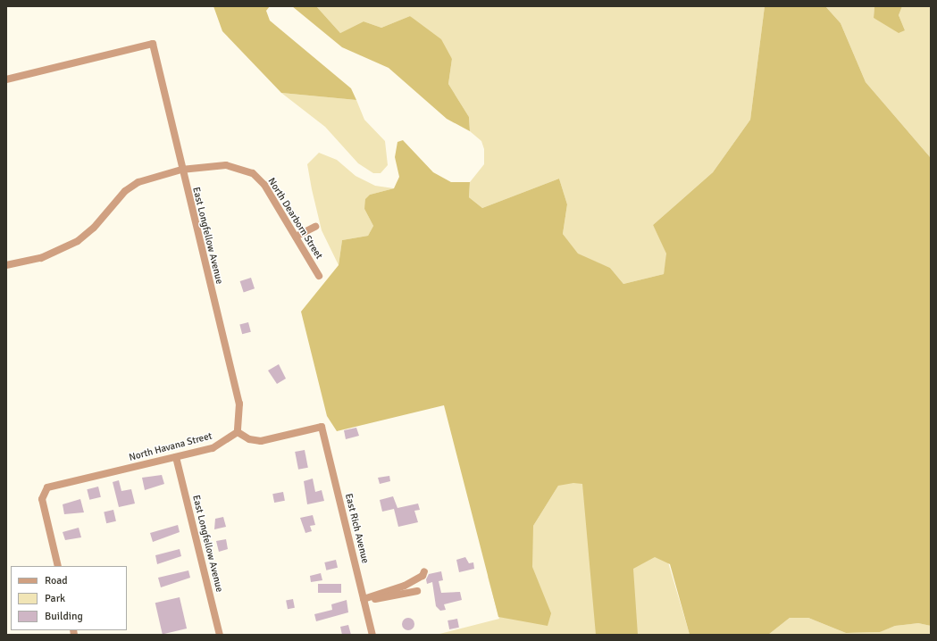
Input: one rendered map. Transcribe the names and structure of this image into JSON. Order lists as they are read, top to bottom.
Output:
{
  "streets": {
    "street": [
      "North Dearborn Street",
      "East Longfellow Avenue",
      "North Havana Street",
      "East Rich Avenue"
    ]
  },
  "crossings": [
    ["North Dearborn Street", "East Longfellow Avenue"],
    ["East Longfellow Avenue", "North Havana Street"],
    ["East Longfellow Avenue", "East Rich Avenue"],
    ["North Havana Street", "East Rich Avenue"]
  ],
  "legend": ["Road", "Park", "Building"]
}
